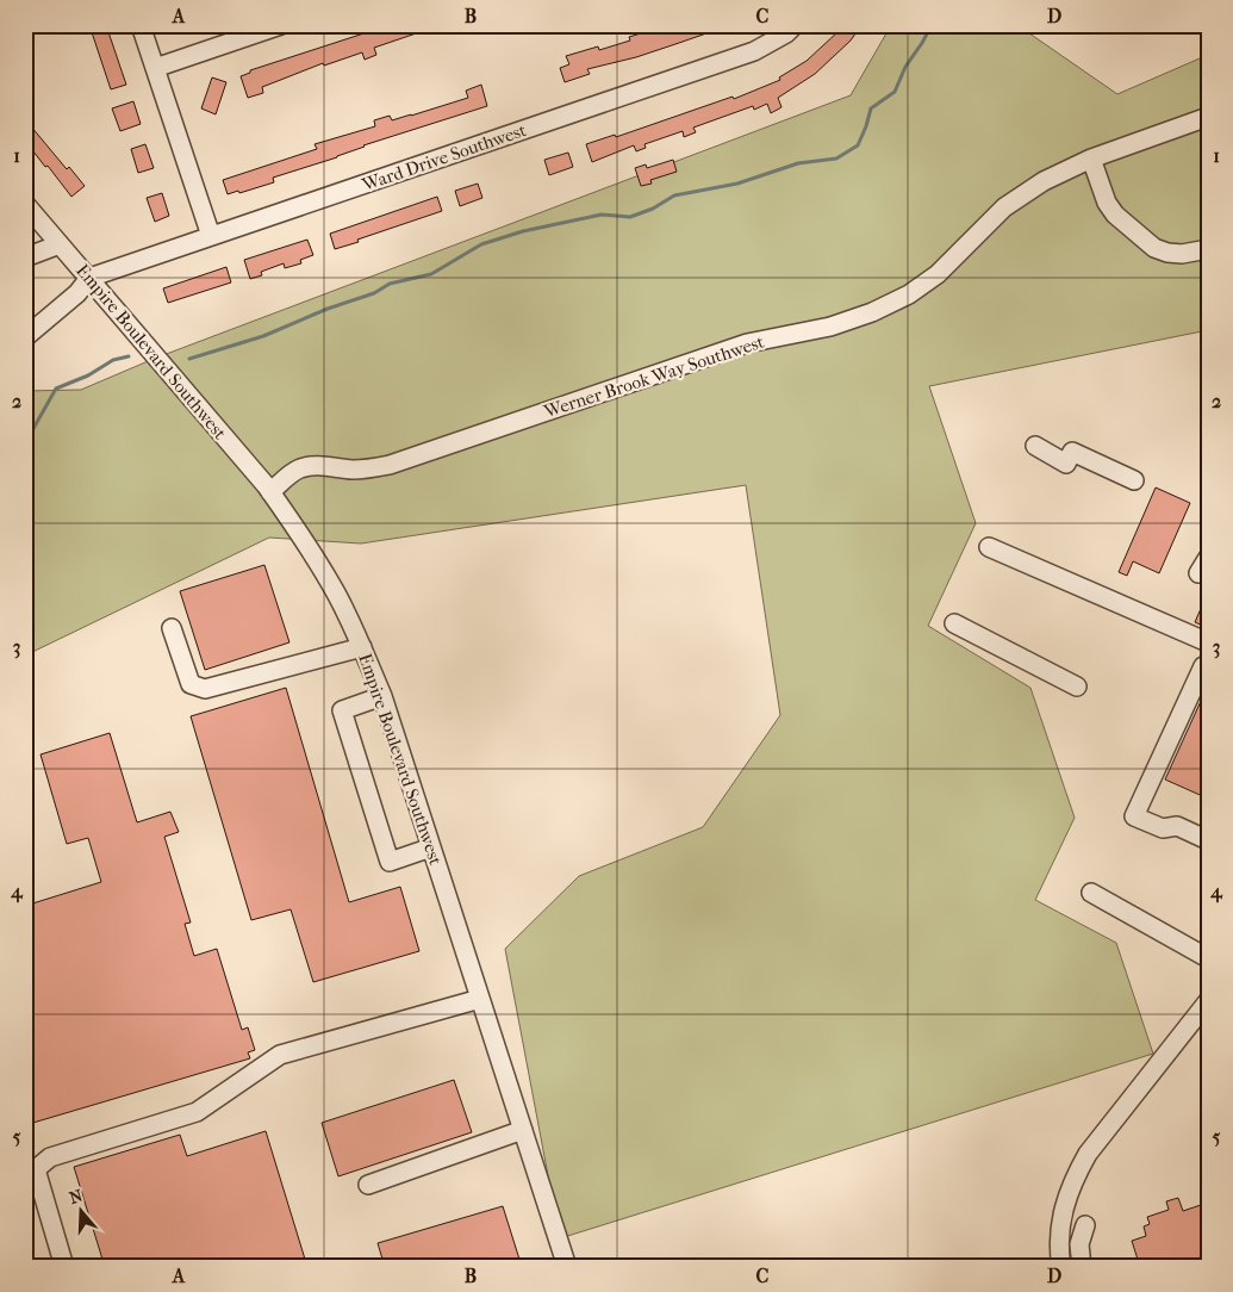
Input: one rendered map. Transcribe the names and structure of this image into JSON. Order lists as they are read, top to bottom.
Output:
{
  "streets": {
    "street": ["Ward Drive Southwest", "Empire Boulevard Southwest", "Werner Brook Way Southwest"]
  },
  "crossings": [
    ["Ward Drive Southwest", "Empire Boulevard Southwest"],
    ["Empire Boulevard Southwest", "Werner Brook Way Southwest"]
  ],
  "north": "top",
  "grid": {
    "columns": [
      "A",
      "B",
      "C",
      "D"
    ],
    "rows": [
      "1",
      "2",
      "3",
      "4",
      "5"
    ]
  }
}
